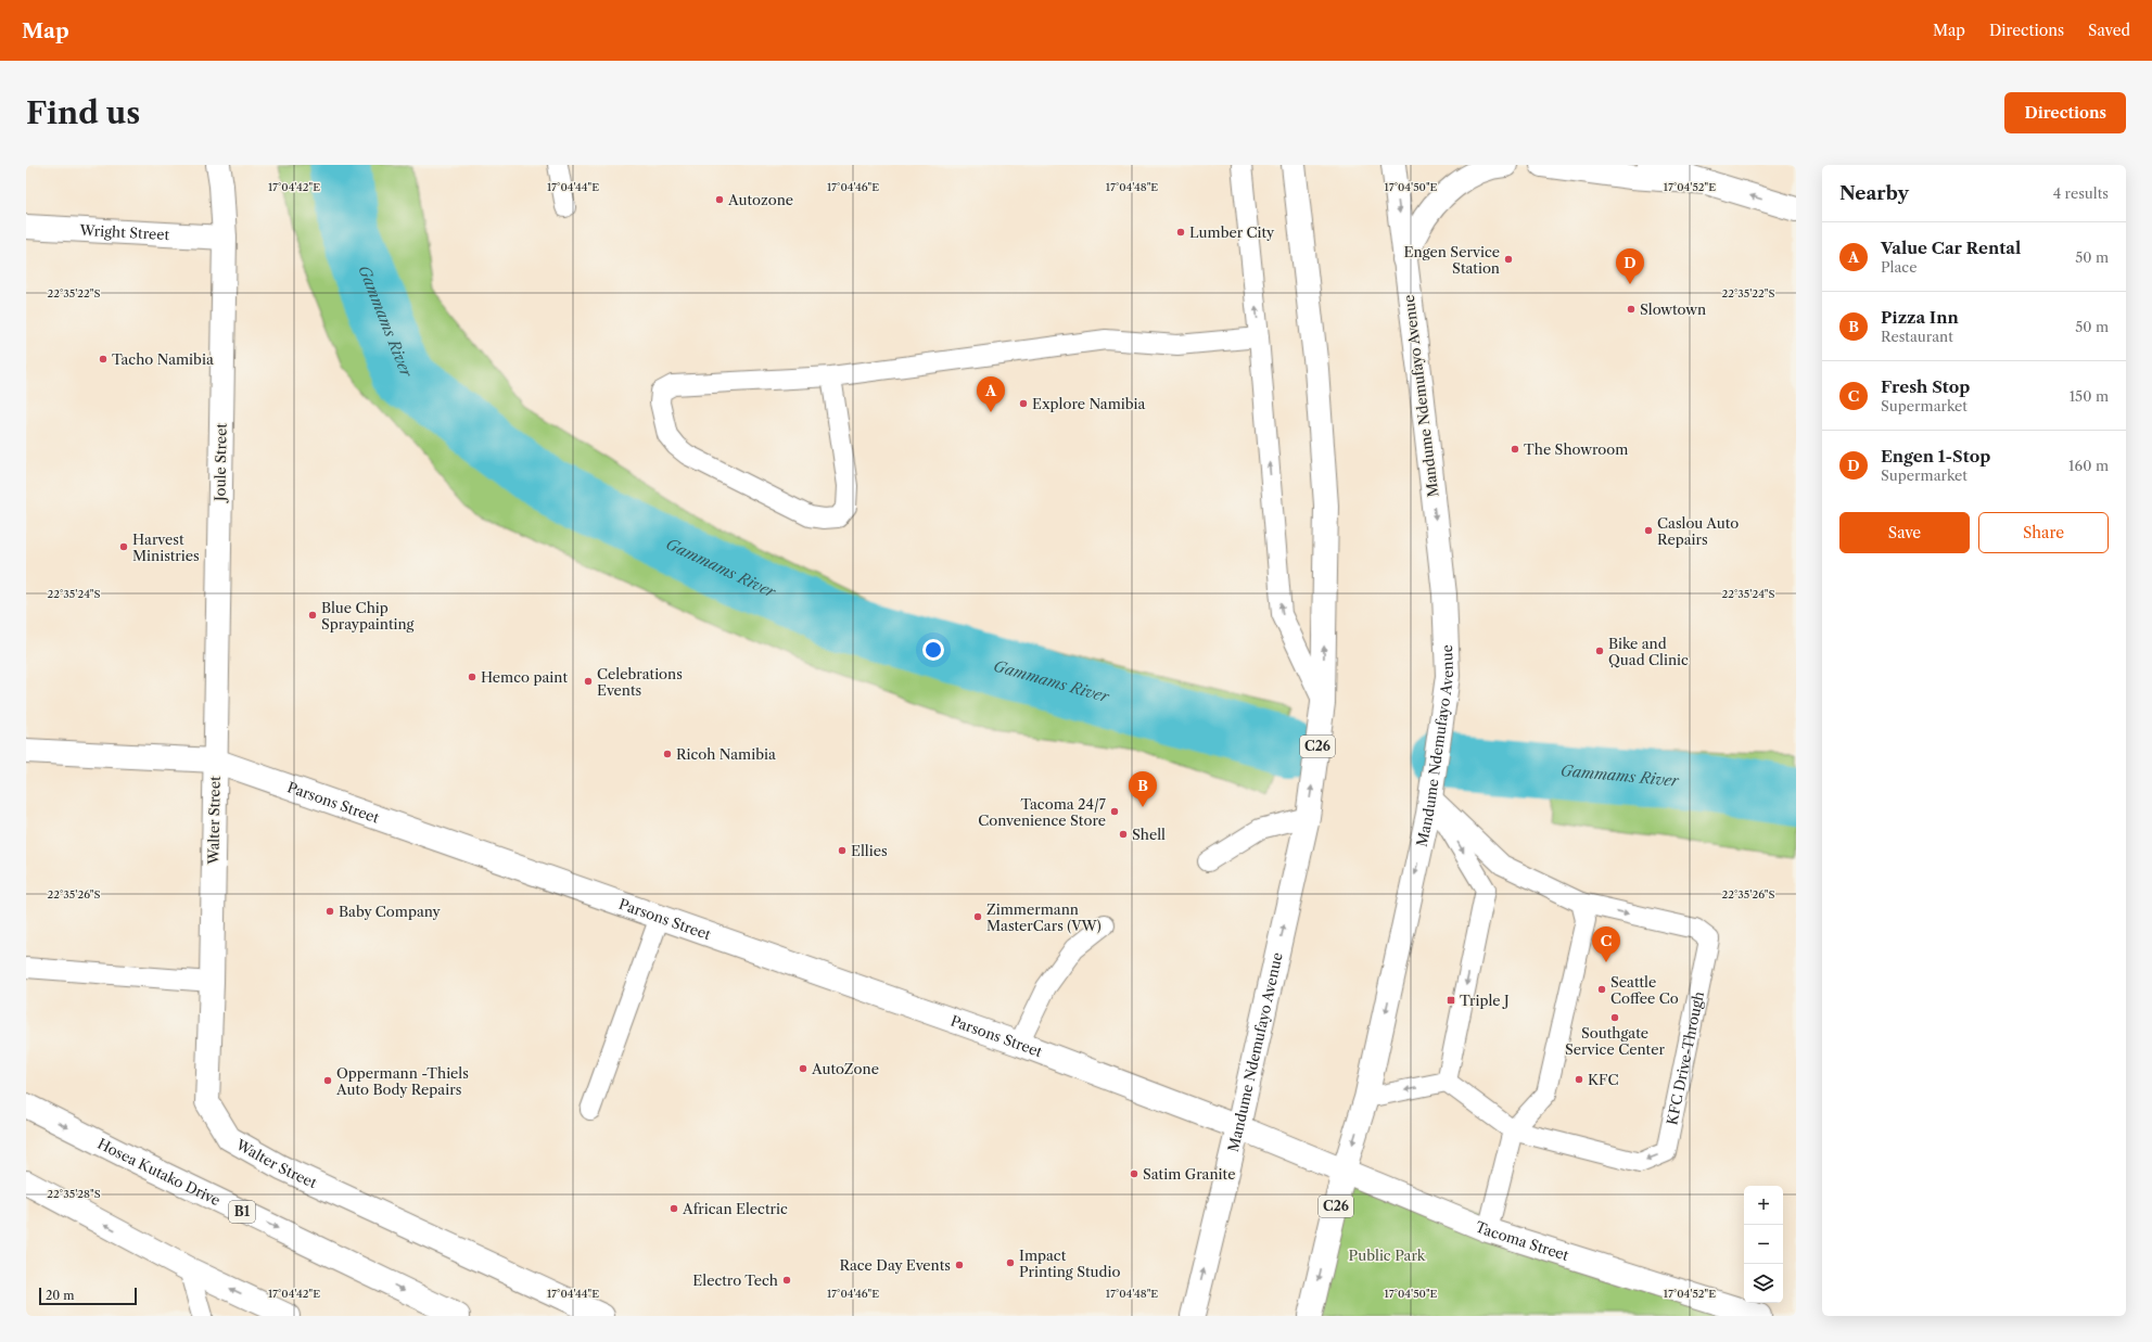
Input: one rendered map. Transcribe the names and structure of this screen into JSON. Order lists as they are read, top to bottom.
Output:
{
  "streets": {
    "street": [
      "Wright Street",
      "Mandume Ndemufayo Avenue",
      "Joule Street",
      "C26",
      "Parsons Street",
      "Walter Street",
      "Hosea Kutako Drive",
      "B1",
      "Tacoma Street"
    ],
    "lane": ["KFC Drive-Through"]
  },
  "crossings": [
    ["Wright Street", "Joule Street"],
    ["Mandume Ndemufayo Avenue", "Parsons Street"],
    ["Mandume Ndemufayo Avenue", "Tacoma Street"],
    ["Joule Street", "Parsons Street"],
    ["Joule Street", "Walter Street"],
    ["Parsons Street", "Walter Street"],
    ["Parsons Street", "Tacoma Street"]
  ],
  "water": ["Gammams River"],
  "parks": ["Public Park"],
  "places": {
    "other": [
      "Autozone",
      "Lumber City",
      "Engen Service Station",
      "Slowtown",
      "Tacho Namibia",
      "Explore Namibia",
      "The Showroom",
      "Caslou Auto Repairs",
      "Harvest Ministries",
      "Blue Chip Spraypainting",
      "Bike and Quad Clinic",
      "Hemco paint",
      "Celebrations Events",
      "Ricoh Namibia",
      "Tacoma 24/7 Convenience Store",
      "Shell",
      "Ellies",
      "Baby Company",
      "Zimmermann MasterCars (VW)",
      "Seattle Coffee Co",
      "Southgate Service Center",
      "AutoZone",
      "KFC",
      "Oppermann -Thiels Auto Body Repairs",
      "Satim Granite",
      "African Electric",
      "Impact Printing Studio",
      "Race Day Events",
      "Electro Tech"
    ],
    "transit": ["Triple J"]
  },
  "scale_bar": "20 m",
  "page": {
    "header": "Map",
    "nav": ["Map", "Directions", "Saved"],
    "buttons": [
      "Directions",
      ["Save", "Share"]
    ],
    "title": "Find us",
    "heading": ["Nearby", "4 results"],
    "list": [
      {
        "mark": "A",
        "name": "Value Car Rental",
        "note": "Place",
        "value": "50 m"
      },
      {
        "mark": "B",
        "name": "Pizza Inn",
        "note": "Restaurant",
        "value": "50 m"
      },
      {
        "mark": "C",
        "name": "Fresh Stop",
        "note": "Supermarket",
        "value": "150 m"
      },
      {
        "mark": "D",
        "name": "Engen 1-Stop",
        "note": "Supermarket",
        "value": "160 m"
      }
    ],
    "pins": [
      "D",
      "A",
      "B",
      "C"
    ],
    "map_buttons": ["+", "−"],
    "scale": "20 m"
  },
  "coordinates": [
    "17°04'42\"E",
    "17°04'44\"E",
    "17°04'46\"E",
    "17°04'48\"E",
    "17°04'50\"E",
    "17°04'52\"E",
    "22°35'22\"S",
    "22°35'24\"S",
    "22°35'26\"S",
    "22°35'28\"S"
  ]
}
